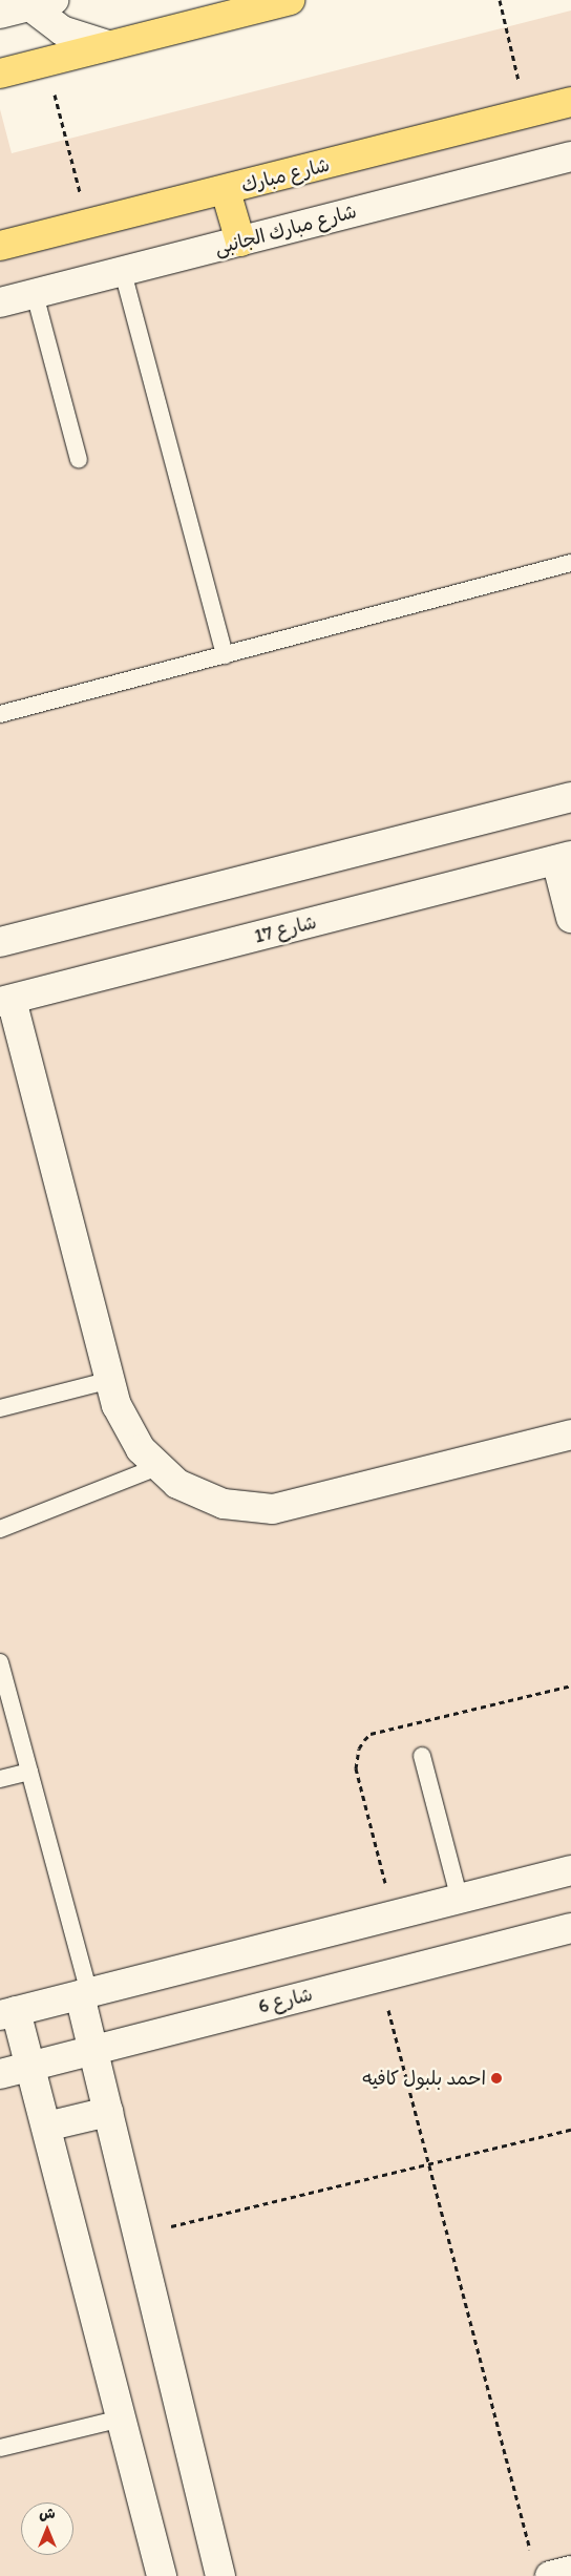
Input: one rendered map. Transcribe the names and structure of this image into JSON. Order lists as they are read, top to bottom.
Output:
{
  "streets": {
    "main road": ["شارع مبارك"],
    "street": ["شارع مبارك الجانبى", "شارع 17", "شارع 6"]
  },
  "places": ["احمد بلبول كافيه"],
  "north": "top"
}
